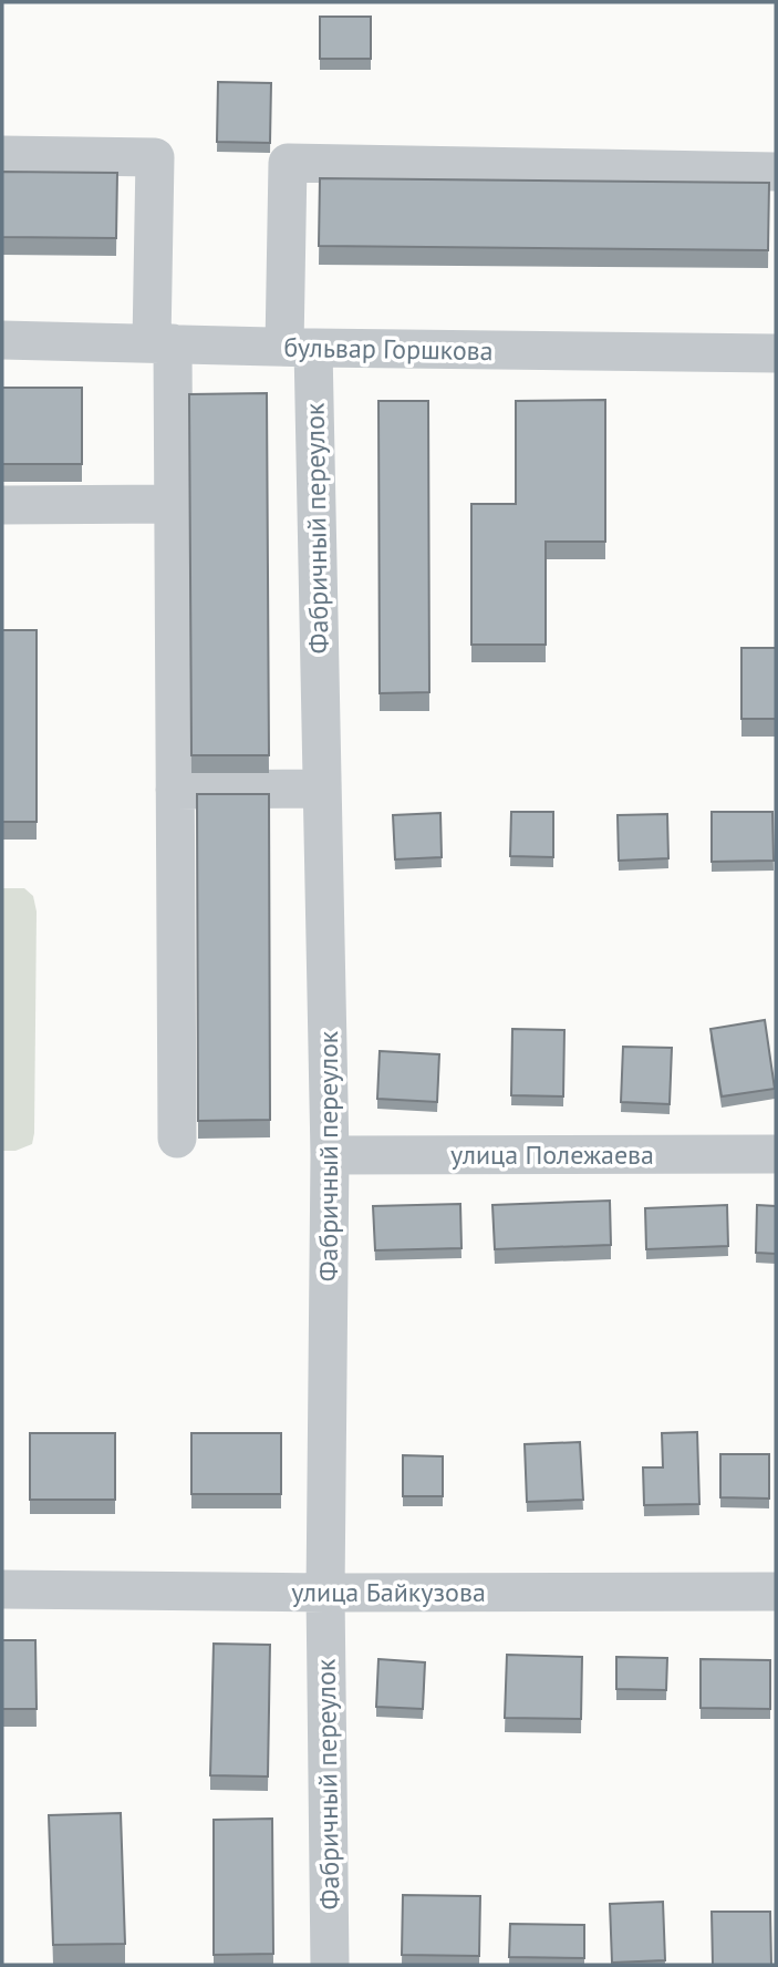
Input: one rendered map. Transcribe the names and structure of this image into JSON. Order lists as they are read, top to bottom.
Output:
{
  "streets": {
    "street": [
      "бульвар Горшкова",
      "Фабричный переулок",
      "улица Полежаева",
      "улица Байкузова"
    ]
  },
  "crossings": [
    ["бульвар Горшкова", "Фабричный переулок"],
    ["Фабричный переулок", "улица Полежаева"],
    ["Фабричный переулок", "улица Байкузова"]
  ]
}
